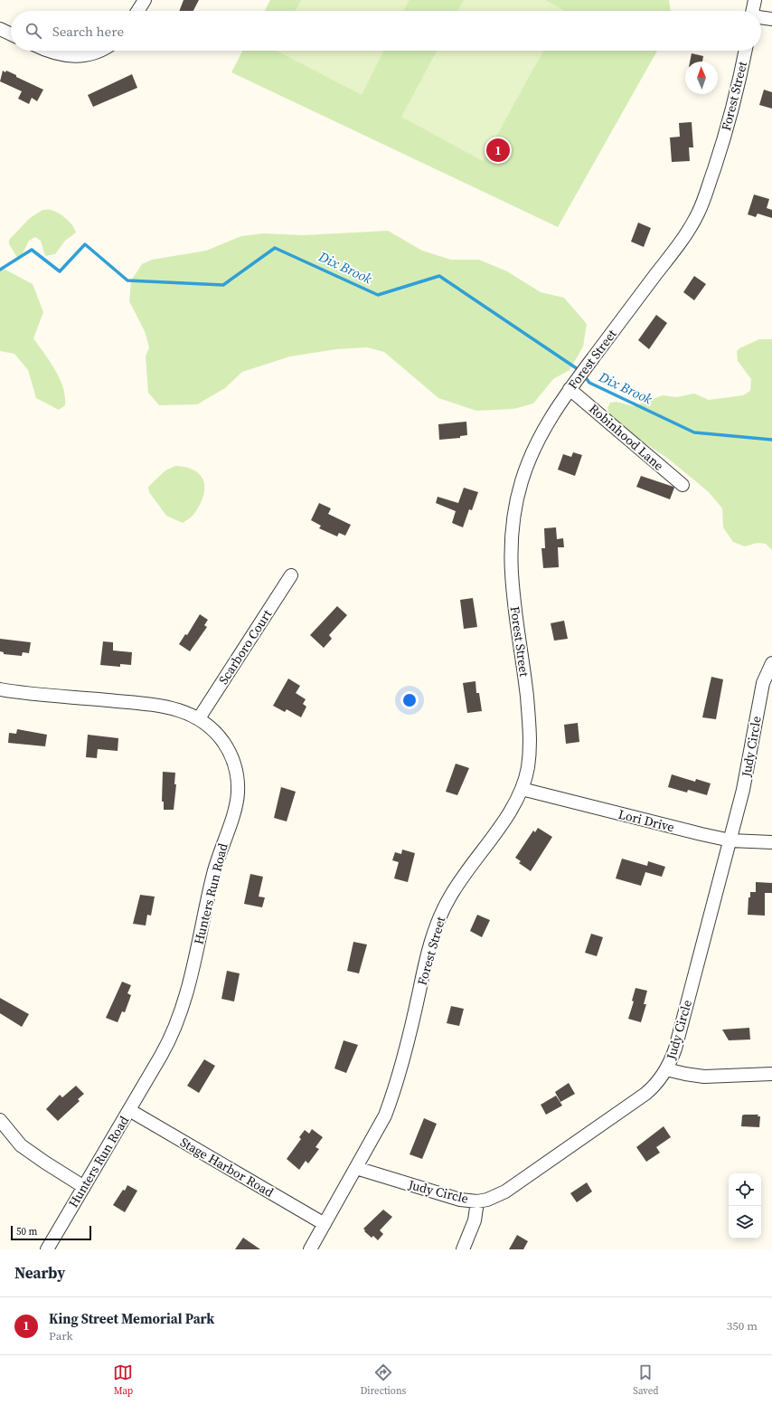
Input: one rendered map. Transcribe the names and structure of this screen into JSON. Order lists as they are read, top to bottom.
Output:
{
  "streets": {
    "street": [
      "Forest Street",
      "Robinhood Lane",
      "Scarboro Court",
      "Judy Circle",
      "Lori Drive",
      "Hunters Run Road",
      "Stage Harbor Road"
    ]
  },
  "crossings": [
    ["Forest Street", "Robinhood Lane"],
    ["Forest Street", "Judy Circle"],
    ["Forest Street", "Lori Drive"],
    ["Forest Street", "Stage Harbor Road"],
    ["Scarboro Court", "Hunters Run Road"],
    ["Judy Circle", "Lori Drive"],
    ["Hunters Run Road", "Stage Harbor Road"]
  ],
  "water": ["Dix Brook"],
  "scale_bar": "50 m",
  "north": "top",
  "page": {
    "search": "Search here",
    "pins": "1",
    "scale": "50 m",
    "heading": "Nearby",
    "list": [
      {
        "mark": "1",
        "name": "King Street Memorial Park",
        "note": "Park",
        "value": "350 m"
      }
    ],
    "nav": ["Map", "Directions", "Saved"]
  }
}
